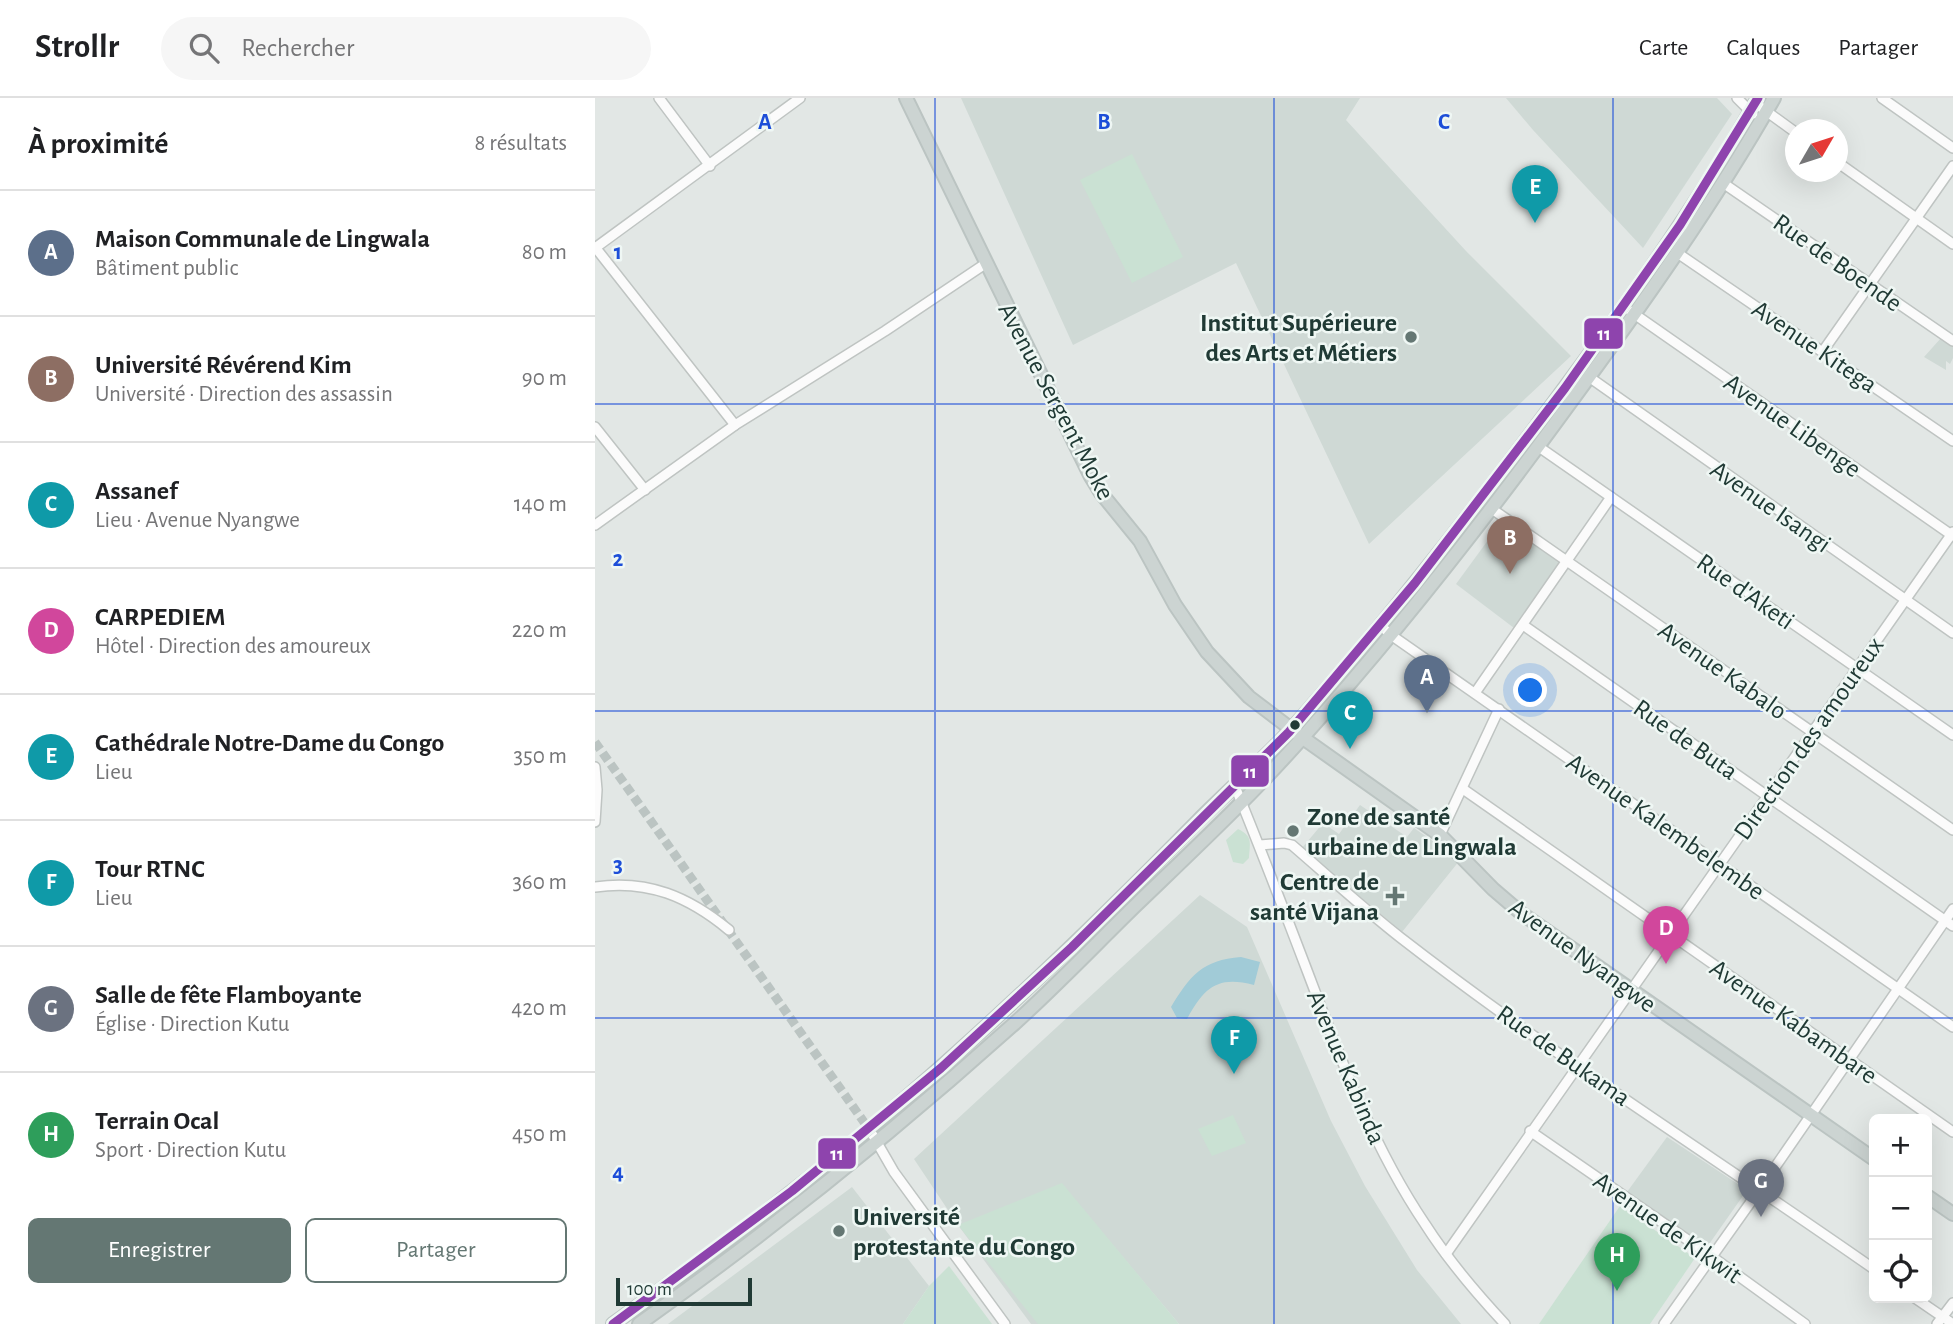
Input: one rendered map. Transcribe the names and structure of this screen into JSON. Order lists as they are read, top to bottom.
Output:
{
  "streets": {
    "main road": ["Avenue Sergent Moke", "Avenue Nyangwe"],
    "street": [
      "Rue de Boende",
      "Avenue Kitega",
      "Avenue Libenge",
      "Avenue Isangi",
      "Rue d'Aketi",
      "Avenue Kabalo",
      "Direction des amoureux",
      "Rue de Buta",
      "Avenue Kalembelembe",
      "Avenue Kabambare",
      "Rue de Bukama",
      "Avenue Kabinda",
      "Avenue de Kikwit"
    ]
  },
  "crossings": [
    ["Avenue Sergent Moke", "Avenue Nyangwe"],
    ["Avenue Libenge", "Direction des amoureux"],
    ["Avenue Isangi", "Direction des amoureux"],
    ["Rue d'Aketi", "Direction des amoureux"],
    ["Avenue Kabalo", "Direction des amoureux"],
    ["Direction des amoureux", "Rue de Buta"],
    ["Direction des amoureux", "Avenue Kalembelembe"],
    ["Direction des amoureux", "Avenue Nyangwe"],
    ["Direction des amoureux", "Avenue Kabambare"],
    ["Direction des amoureux", "Rue de Bukama"],
    ["Direction des amoureux", "Avenue Kabinda"],
    ["Direction des amoureux", "Avenue de Kikwit"],
    ["Rue de Bukama", "Avenue Kabinda"]
  ],
  "places": {
    "other": ["Institut Supérieure des Arts et Métiers", "Zone de santé urbaine de Lingwala", "Université protestante du Congo"],
    "health": ["Centre de santé Vijana"]
  },
  "lines": ["transit line 11"],
  "scale_bar": "100 m",
  "north": "top right",
  "page": {
    "header": "Strollr",
    "search": "Rechercher",
    "nav": ["Carte", "Calques", "Partager"],
    "heading": ["À proximité", "8 résultats"],
    "pins": [
      "E",
      "B",
      "A",
      "C",
      "D",
      "F",
      "G",
      "H"
    ],
    "list": [
      {
        "mark": "A",
        "name": "Maison Communale de Lingwala",
        "note": "Bâtiment public",
        "value": "80 m"
      },
      {
        "mark": "B",
        "name": "Université Révérend Kim",
        "note": "Université · Direction des assassin",
        "value": "90 m"
      },
      {
        "mark": "C",
        "name": "Assanef",
        "note": "Lieu · Avenue Nyangwe",
        "value": "140 m"
      },
      {
        "mark": "D",
        "name": "CARPEDIEM",
        "note": "Hôtel · Direction des amoureux",
        "value": "220 m"
      },
      {
        "mark": "E",
        "name": "Cathédrale Notre-Dame du Congo",
        "note": "Lieu",
        "value": "350 m"
      },
      {
        "mark": "F",
        "name": "Tour RTNC",
        "note": "Lieu",
        "value": "360 m"
      },
      {
        "mark": "G",
        "name": "Salle de fête Flamboyante",
        "note": "Église · Direction Kutu",
        "value": "420 m"
      },
      {
        "mark": "H",
        "name": "Terrain Ocal",
        "note": "Sport · Direction Kutu",
        "value": "450 m"
      }
    ],
    "map_buttons": ["+", "−"],
    "buttons": ["Enregistrer", "Partager"],
    "scale": "100 m"
  },
  "grid": {
    "columns": ["A", "B", "C"],
    "rows": [
      "1",
      "2",
      "3",
      "4"
    ]
  }
}
